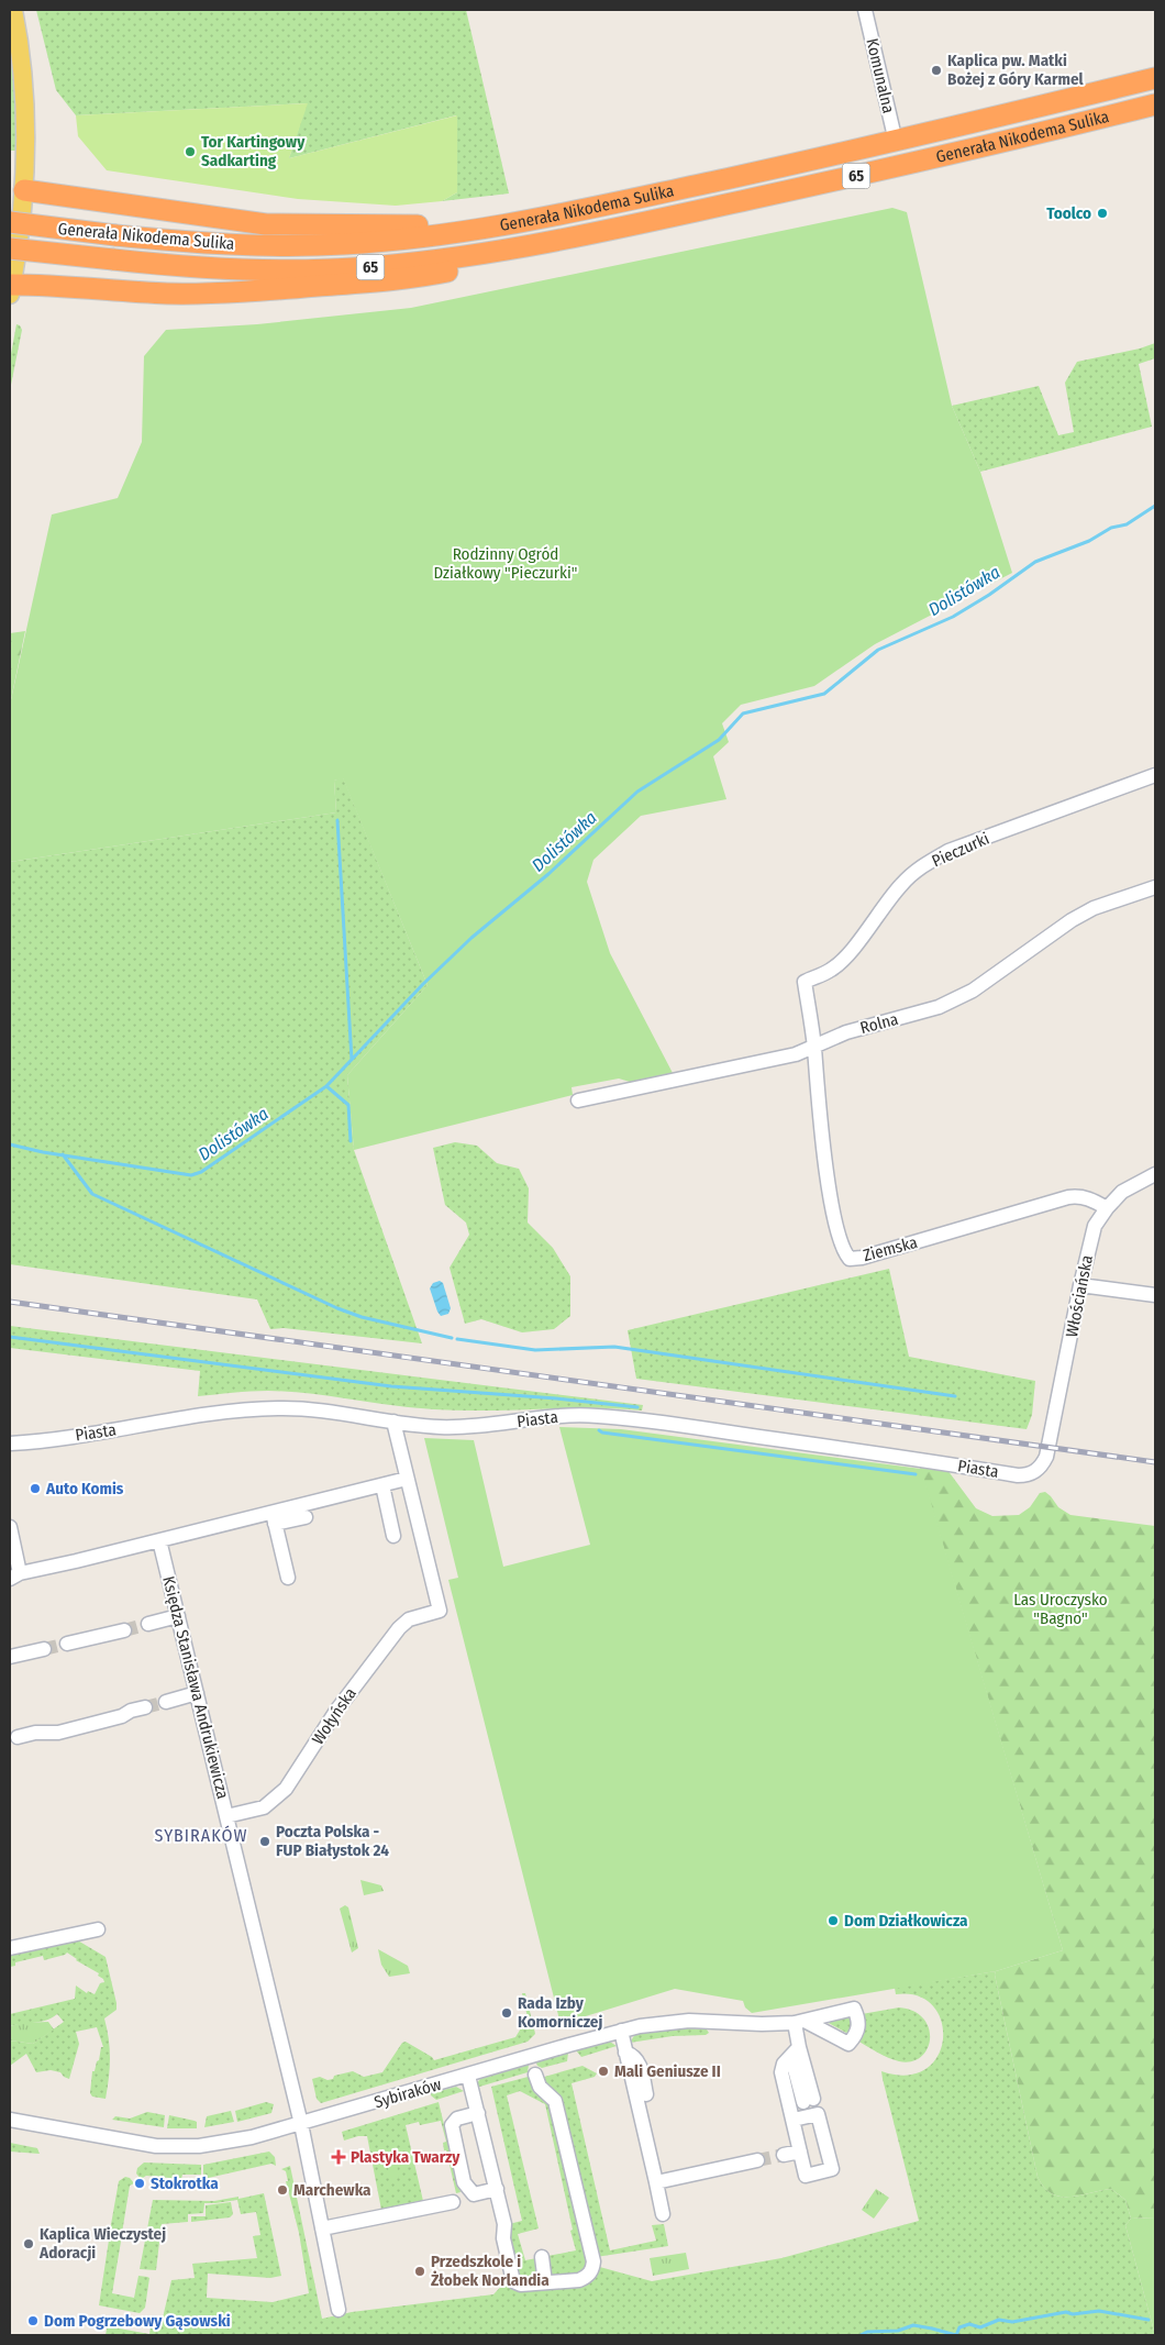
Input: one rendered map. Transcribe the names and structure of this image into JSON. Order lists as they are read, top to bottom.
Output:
{
  "streets": {
    "highway": ["Generała Nikodema Sulika", "65"],
    "street": [
      "Komunalna",
      "Pieczurki",
      "Rolna",
      "Ziemska",
      "Włościańska",
      "Piasta",
      "Księdza Stanisława Andrukiewicza",
      "Wołyńska",
      "Sybiraków"
    ]
  },
  "crossings": [
    ["Komunalna", "Generała Nikodema Sulika"],
    ["Pieczurki", "Rolna"],
    ["Pieczurki", "Ziemska"],
    ["Rolna", "Ziemska"],
    ["Ziemska", "Włościańska"],
    ["Włościańska", "Piasta"],
    ["Księdza Stanisława Andrukiewicza", "Wołyńska"],
    ["Księdza Stanisława Andrukiewicza", "Sybiraków"]
  ],
  "districts": ["SYBIRAKÓW"],
  "water": ["Dolistówka"],
  "parks": ["Rodzinny Ogród Działkowy \"Pieczurki\"", "Las Uroczysko \"Bagno\""],
  "places": {
    "other": [
      "Kaplica pw. Matki Bożej z Góry Karmel",
      "Tor Kartingowy Sadkarting",
      "Toolco",
      "Auto Komis",
      "Poczta Polska - FUP Białystok 24",
      "Dom Działkowicza",
      "Rada Izby Komorniczej",
      "Mali Geniusze II",
      "Stokrotka",
      "Marchewka",
      "Kaplica Wieczystej Adoracji",
      "Przedszkole i Żłobek Norlandia",
      "Dom Pogrzebowy Gąsowski"
    ],
    "health": ["Plastyka Twarzy"]
  }
}
